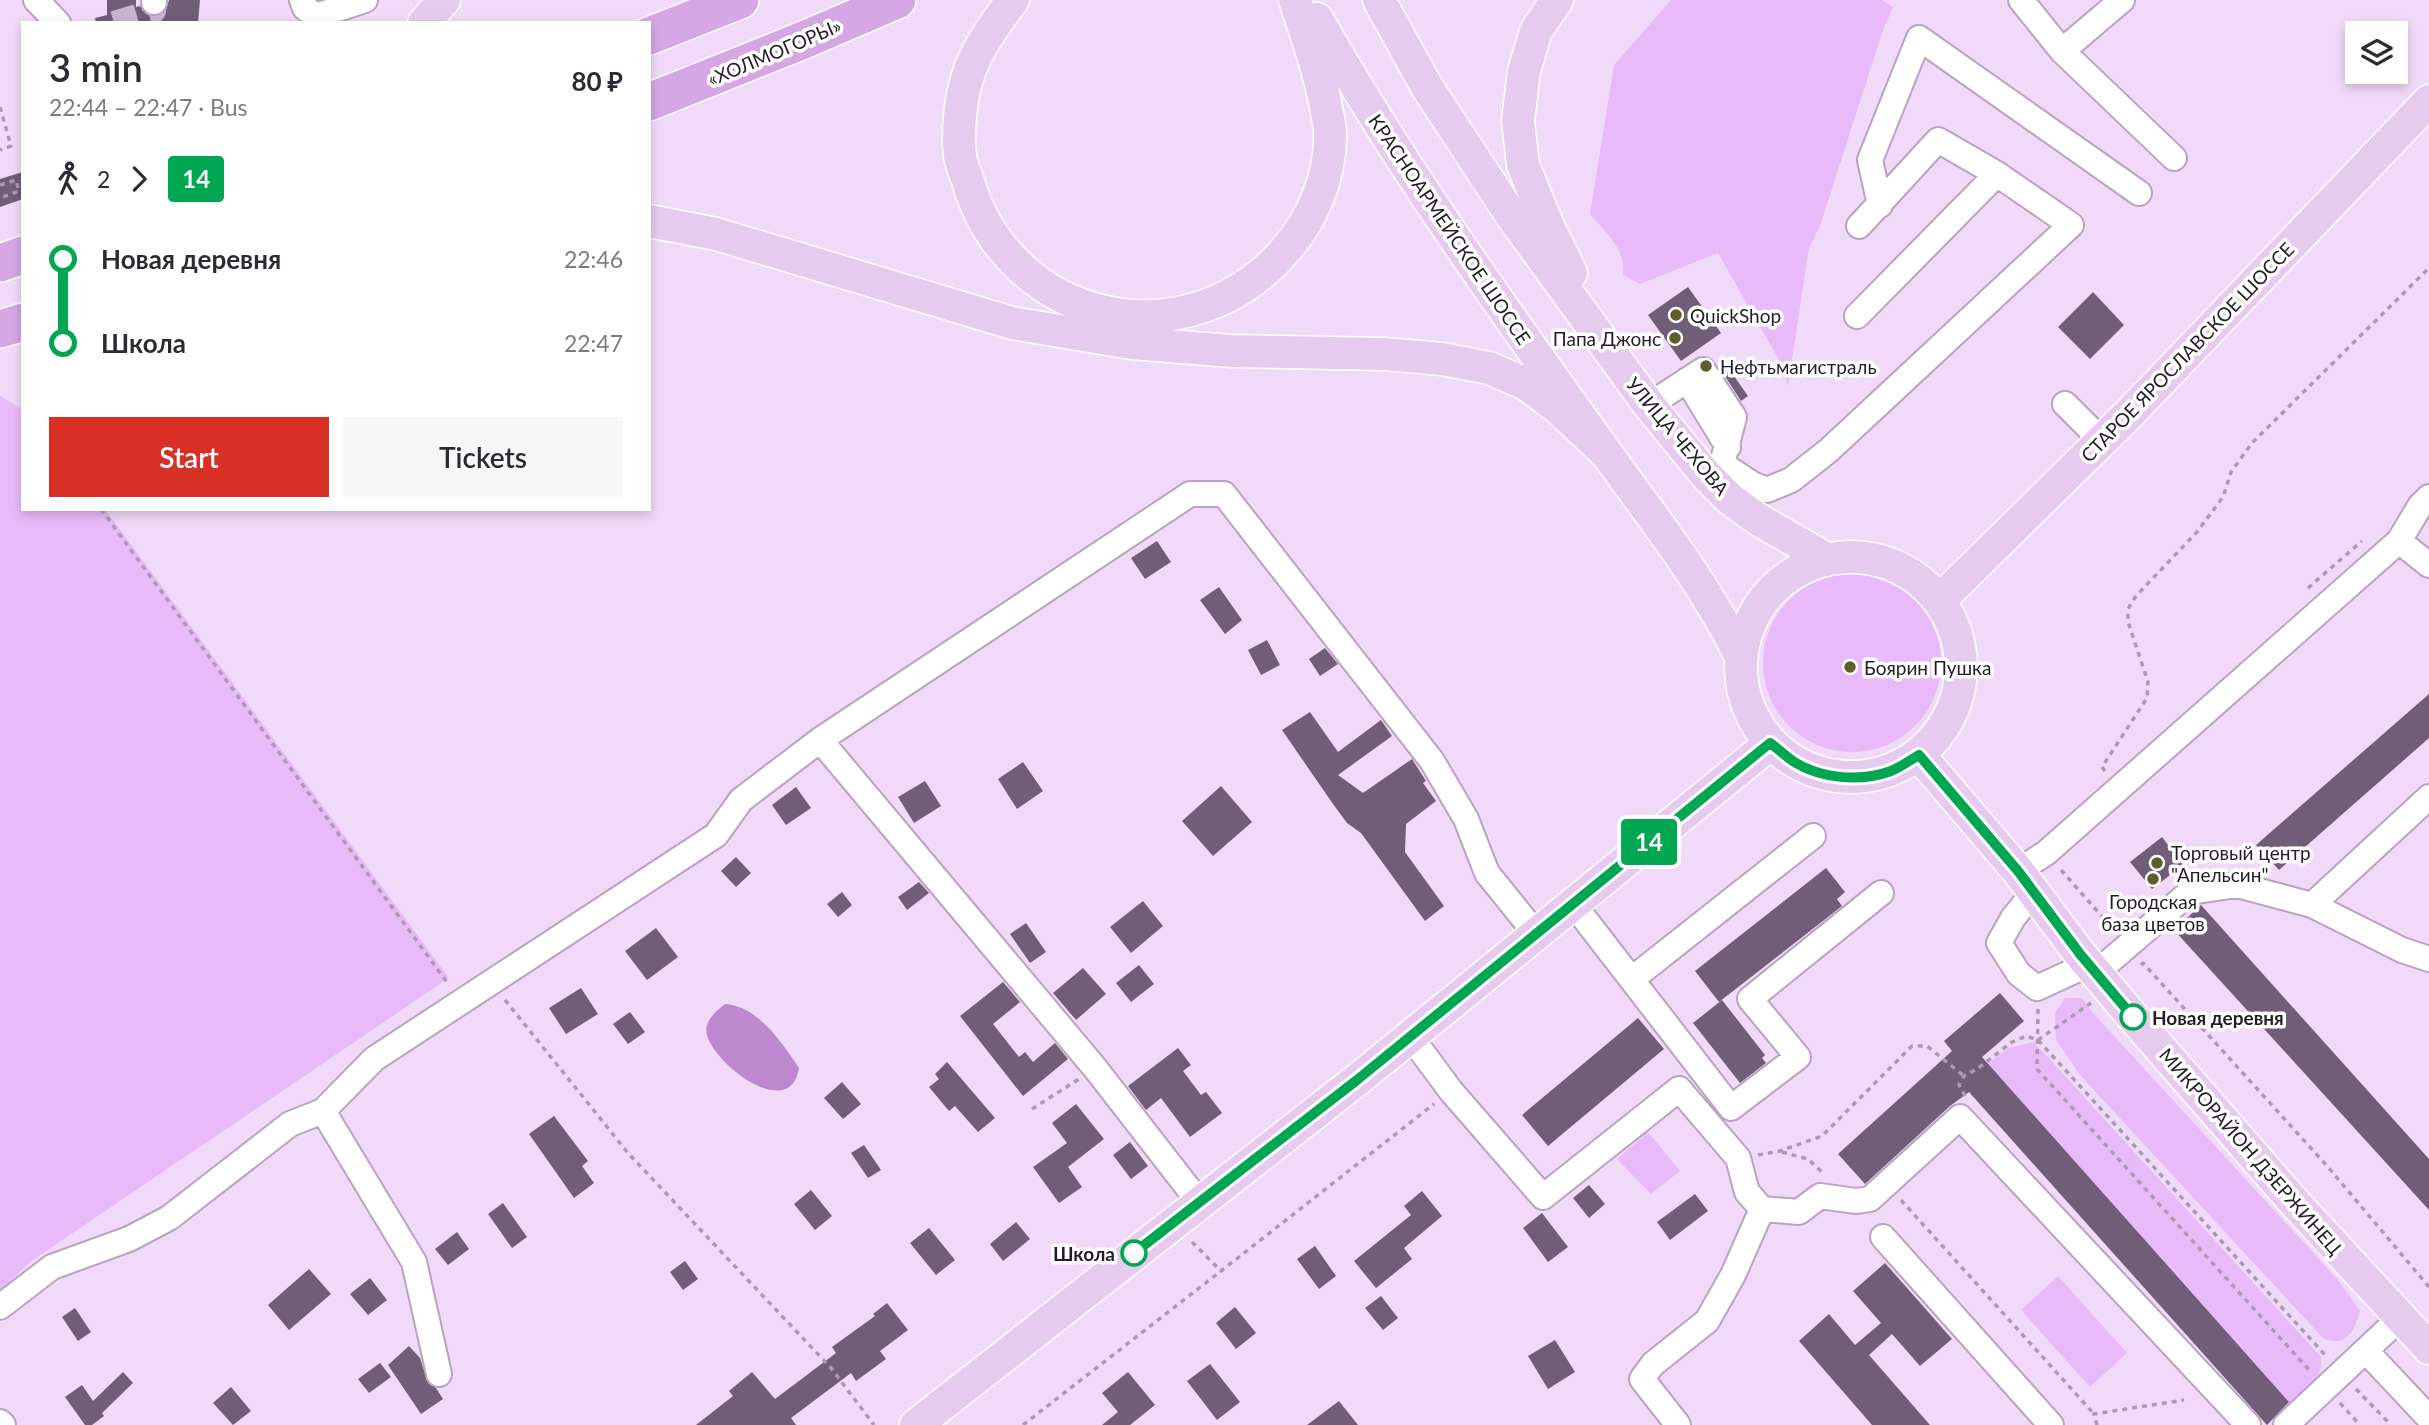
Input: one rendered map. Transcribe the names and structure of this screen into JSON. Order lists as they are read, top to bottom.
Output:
{
  "streets": {
    "highway": ["«ХОЛМОГОРЫ»"],
    "main road": [
      "КРАСНОАРМЕЙСКОЕ ШОССЕ",
      "СТАРОЕ ЯРОСЛАВСКОЕ ШОССЕ",
      "УЛИЦА ЧЕХОВА",
      "МИКРОРАЙОН ДЗЕРЖИНЕЦ"
    ]
  },
  "crossings": [
    ["СТАРОЕ ЯРОСЛАВСКОЕ ШОССЕ", "УЛИЦА ЧЕХОВА"],
    ["СТАРОЕ ЯРОСЛАВСКОЕ ШОССЕ", "МИКРОРАЙОН ДЗЕРЖИНЕЦ"],
    ["УЛИЦА ЧЕХОВА", "МИКРОРАЙОН ДЗЕРЖИНЕЦ"]
  ],
  "places": [
    "QuickShop",
    "Папа Джонс",
    "Нефтьмагистраль",
    "Боярин Пушка",
    "Торговый центр \"Апельсин\"",
    "Городская база цветов",
    "Новая деревня",
    "Школа"
  ],
  "lines": ["bus line 14"],
  "page": {
    "on_map": "14",
    "heading": ["3 min", "22:44 – 22:47 · Bus", "80 ₽"],
    "legs": ["2", "14"],
    "list": [
      {
        "name": "Новая деревня",
        "value": "22:46"
      },
      {
        "name": "Школа",
        "value": "22:47"
      }
    ],
    "buttons": ["Start", "Tickets"]
  }
}
